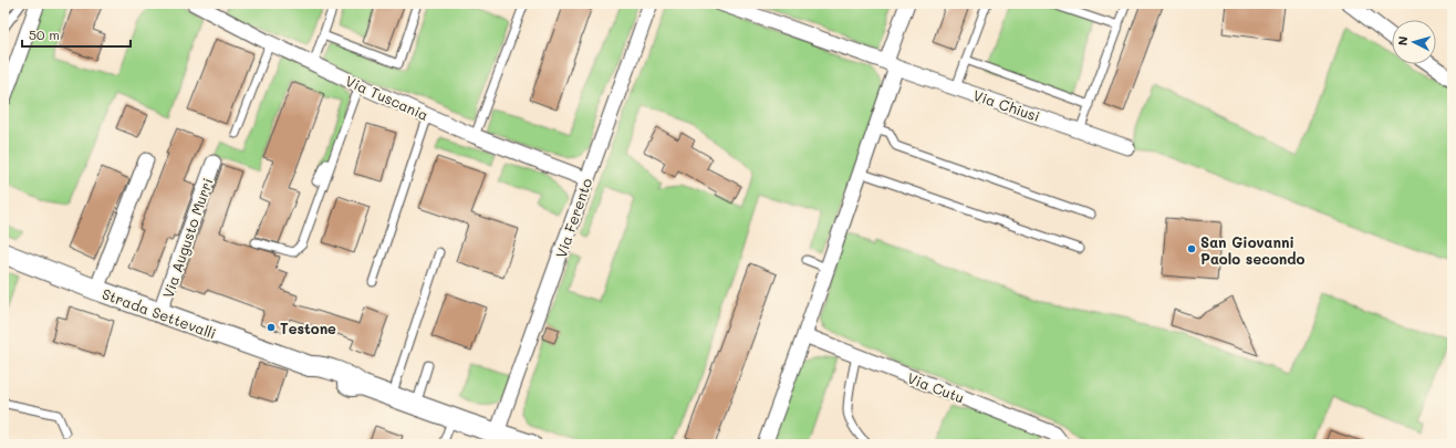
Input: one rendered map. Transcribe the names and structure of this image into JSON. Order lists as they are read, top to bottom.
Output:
{
  "streets": {
    "main road": ["Strada Settevalli"],
    "street": [
      "Via Tuscania",
      "Via Chiusi",
      "Via Ferento",
      "Via Augusto Murri",
      "Via Cutu"
    ]
  },
  "crossings": [
    ["Via Tuscania", "Via Ferento"],
    ["Via Ferento", "Strada Settevalli"],
    ["Via Augusto Murri", "Strada Settevalli"]
  ],
  "places": ["San Giovanni Paolo secondo", "Testone"],
  "scale_bar": "50 m",
  "north": "left"
}
